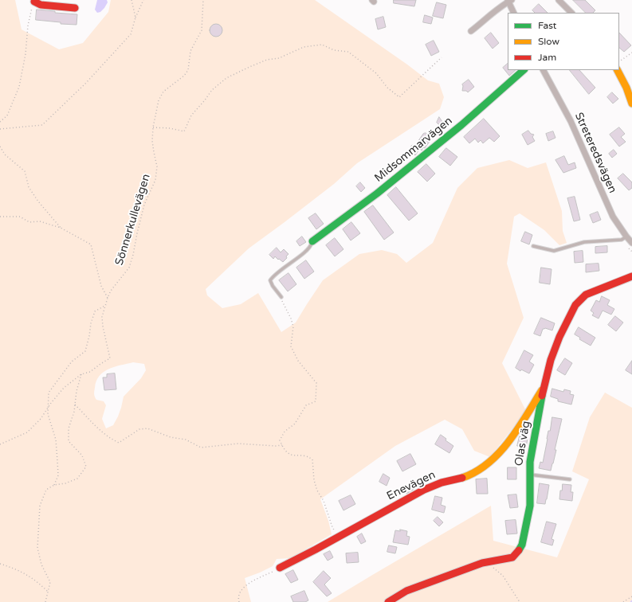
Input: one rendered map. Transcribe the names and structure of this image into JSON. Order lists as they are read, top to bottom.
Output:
{
  "streets": {
    "street": [
      "Midsommarvägen",
      "Streteredsvägen",
      "Olas väg",
      "Enevägen"
    ],
    "path": ["Sönnerkullevägen"]
  },
  "crossings": [
    ["Olas väg", "Enevägen"]
  ],
  "legend": ["Fast", "Slow", "Jam"]
}
